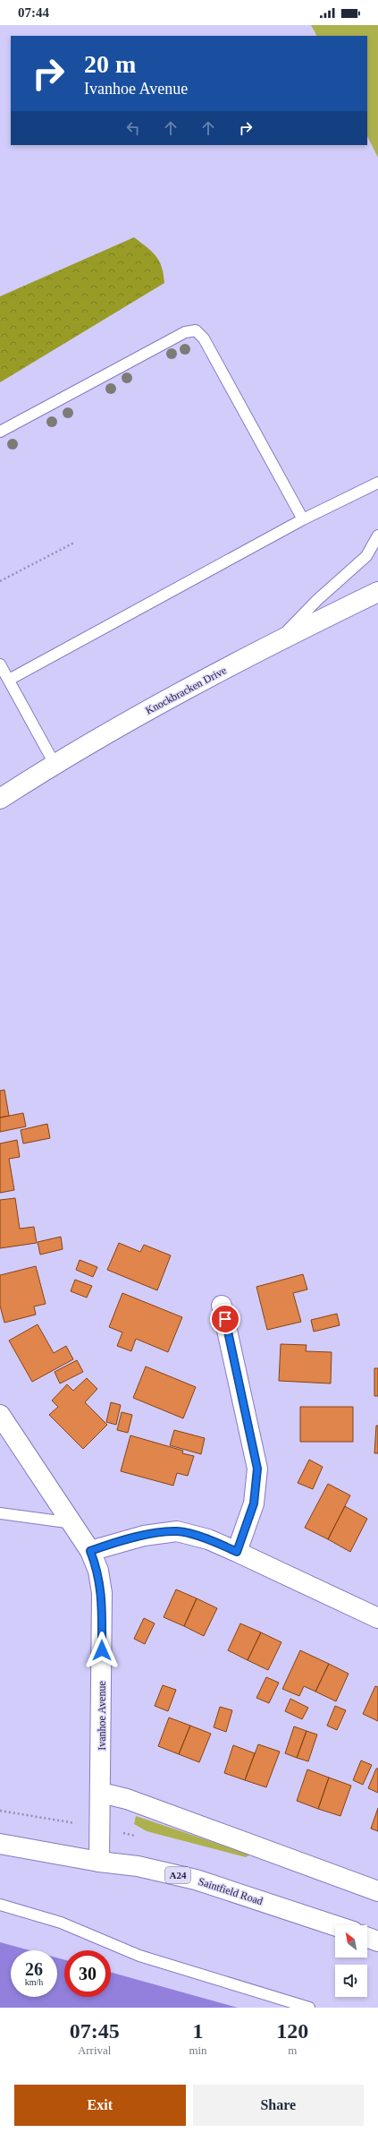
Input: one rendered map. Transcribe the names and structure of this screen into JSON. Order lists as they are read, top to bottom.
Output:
{
  "streets": {
    "main road": [
      "Knockbracken Drive",
      "Ivanhoe Avenue",
      "A24",
      "Saintfield Road"
    ]
  },
  "crossings": [
    ["Ivanhoe Avenue", "Saintfield Road"]
  ],
  "north": "top left",
  "page": {
    "status": "07:44",
    "turn": ["20 m", "Ivanhoe Avenue"],
    "speed": "26 km/h",
    "limit": "30",
    "eta": [
      "07:45",
      "Arrival",
      "1",
      "min",
      "120",
      "m"
    ],
    "buttons": ["Exit", "Share"]
  }
}
